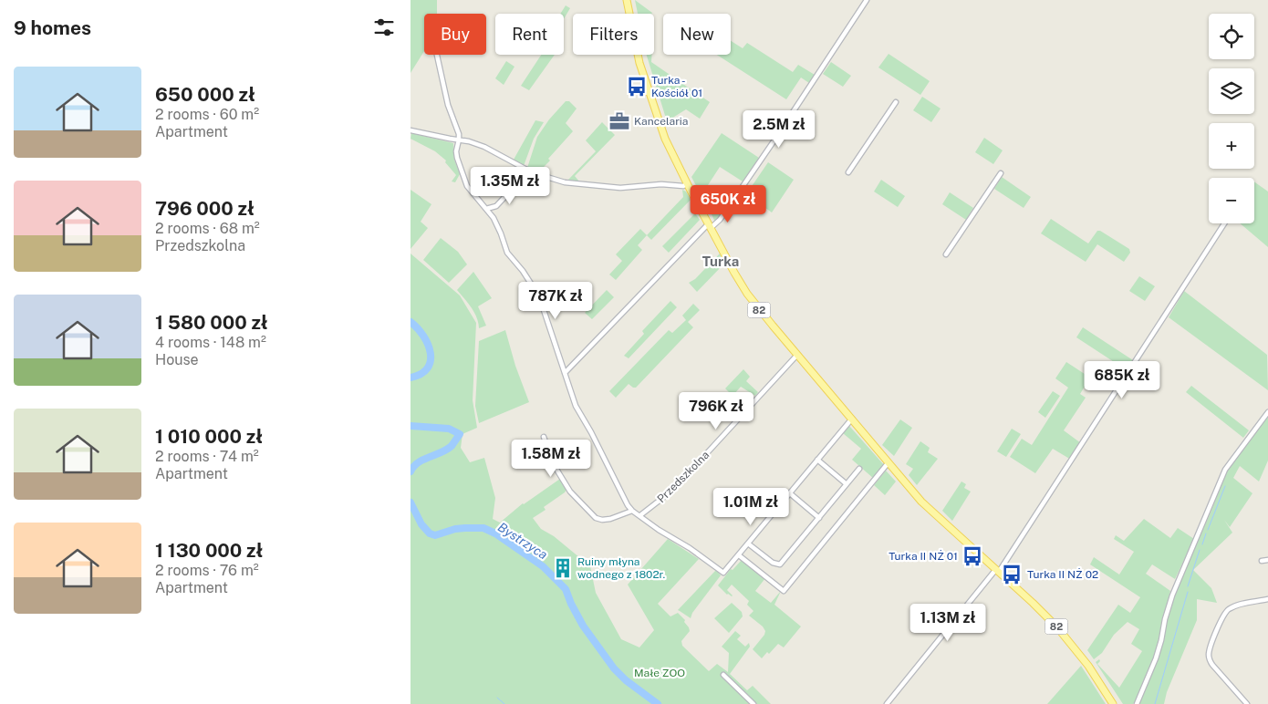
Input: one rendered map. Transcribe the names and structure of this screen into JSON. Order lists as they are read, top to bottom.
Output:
{
  "streets": {
    "main road": ["82"],
    "street": ["Przedszkolna"]
  },
  "crossings": [
    ["82", "Przedszkolna"]
  ],
  "districts": ["Turka"],
  "water": ["Bystrzyca"],
  "parks": ["Małe ZOO"],
  "places": {
    "bus stop": ["Turka - Kościół 01", "Turka II NŻ 01", "Turka II NŻ 02"],
    "office": ["Kancelaria"],
    "building": ["Ruiny młyna wodnego z 1802r."]
  },
  "page": {
    "heading": "9 homes",
    "map_buttons": ["+", "−"],
    "chip": [
      "Buy",
      "Rent",
      "Filters",
      "New"
    ],
    "list": [
      {
        "name": "650 000 zł",
        "note": "2 rooms · 60 m² · Apartment"
      },
      {
        "name": "796 000 zł",
        "note": "2 rooms · 68 m² · Przedszkolna"
      },
      {
        "name": "1 580 000 zł",
        "note": "4 rooms · 148 m² · House"
      },
      {
        "name": "1 010 000 zł",
        "note": "2 rooms · 74 m² · Apartment"
      },
      {
        "name": "1 130 000 zł",
        "note": "2 rooms · 76 m² · Apartment"
      }
    ],
    "price": [
      "2.5M zł",
      "1.35M zł",
      "650K zł",
      "787K zł",
      "685K zł",
      "796K zł",
      "1.58M zł",
      "1.01M zł",
      "1.13M zł"
    ]
  }
}
